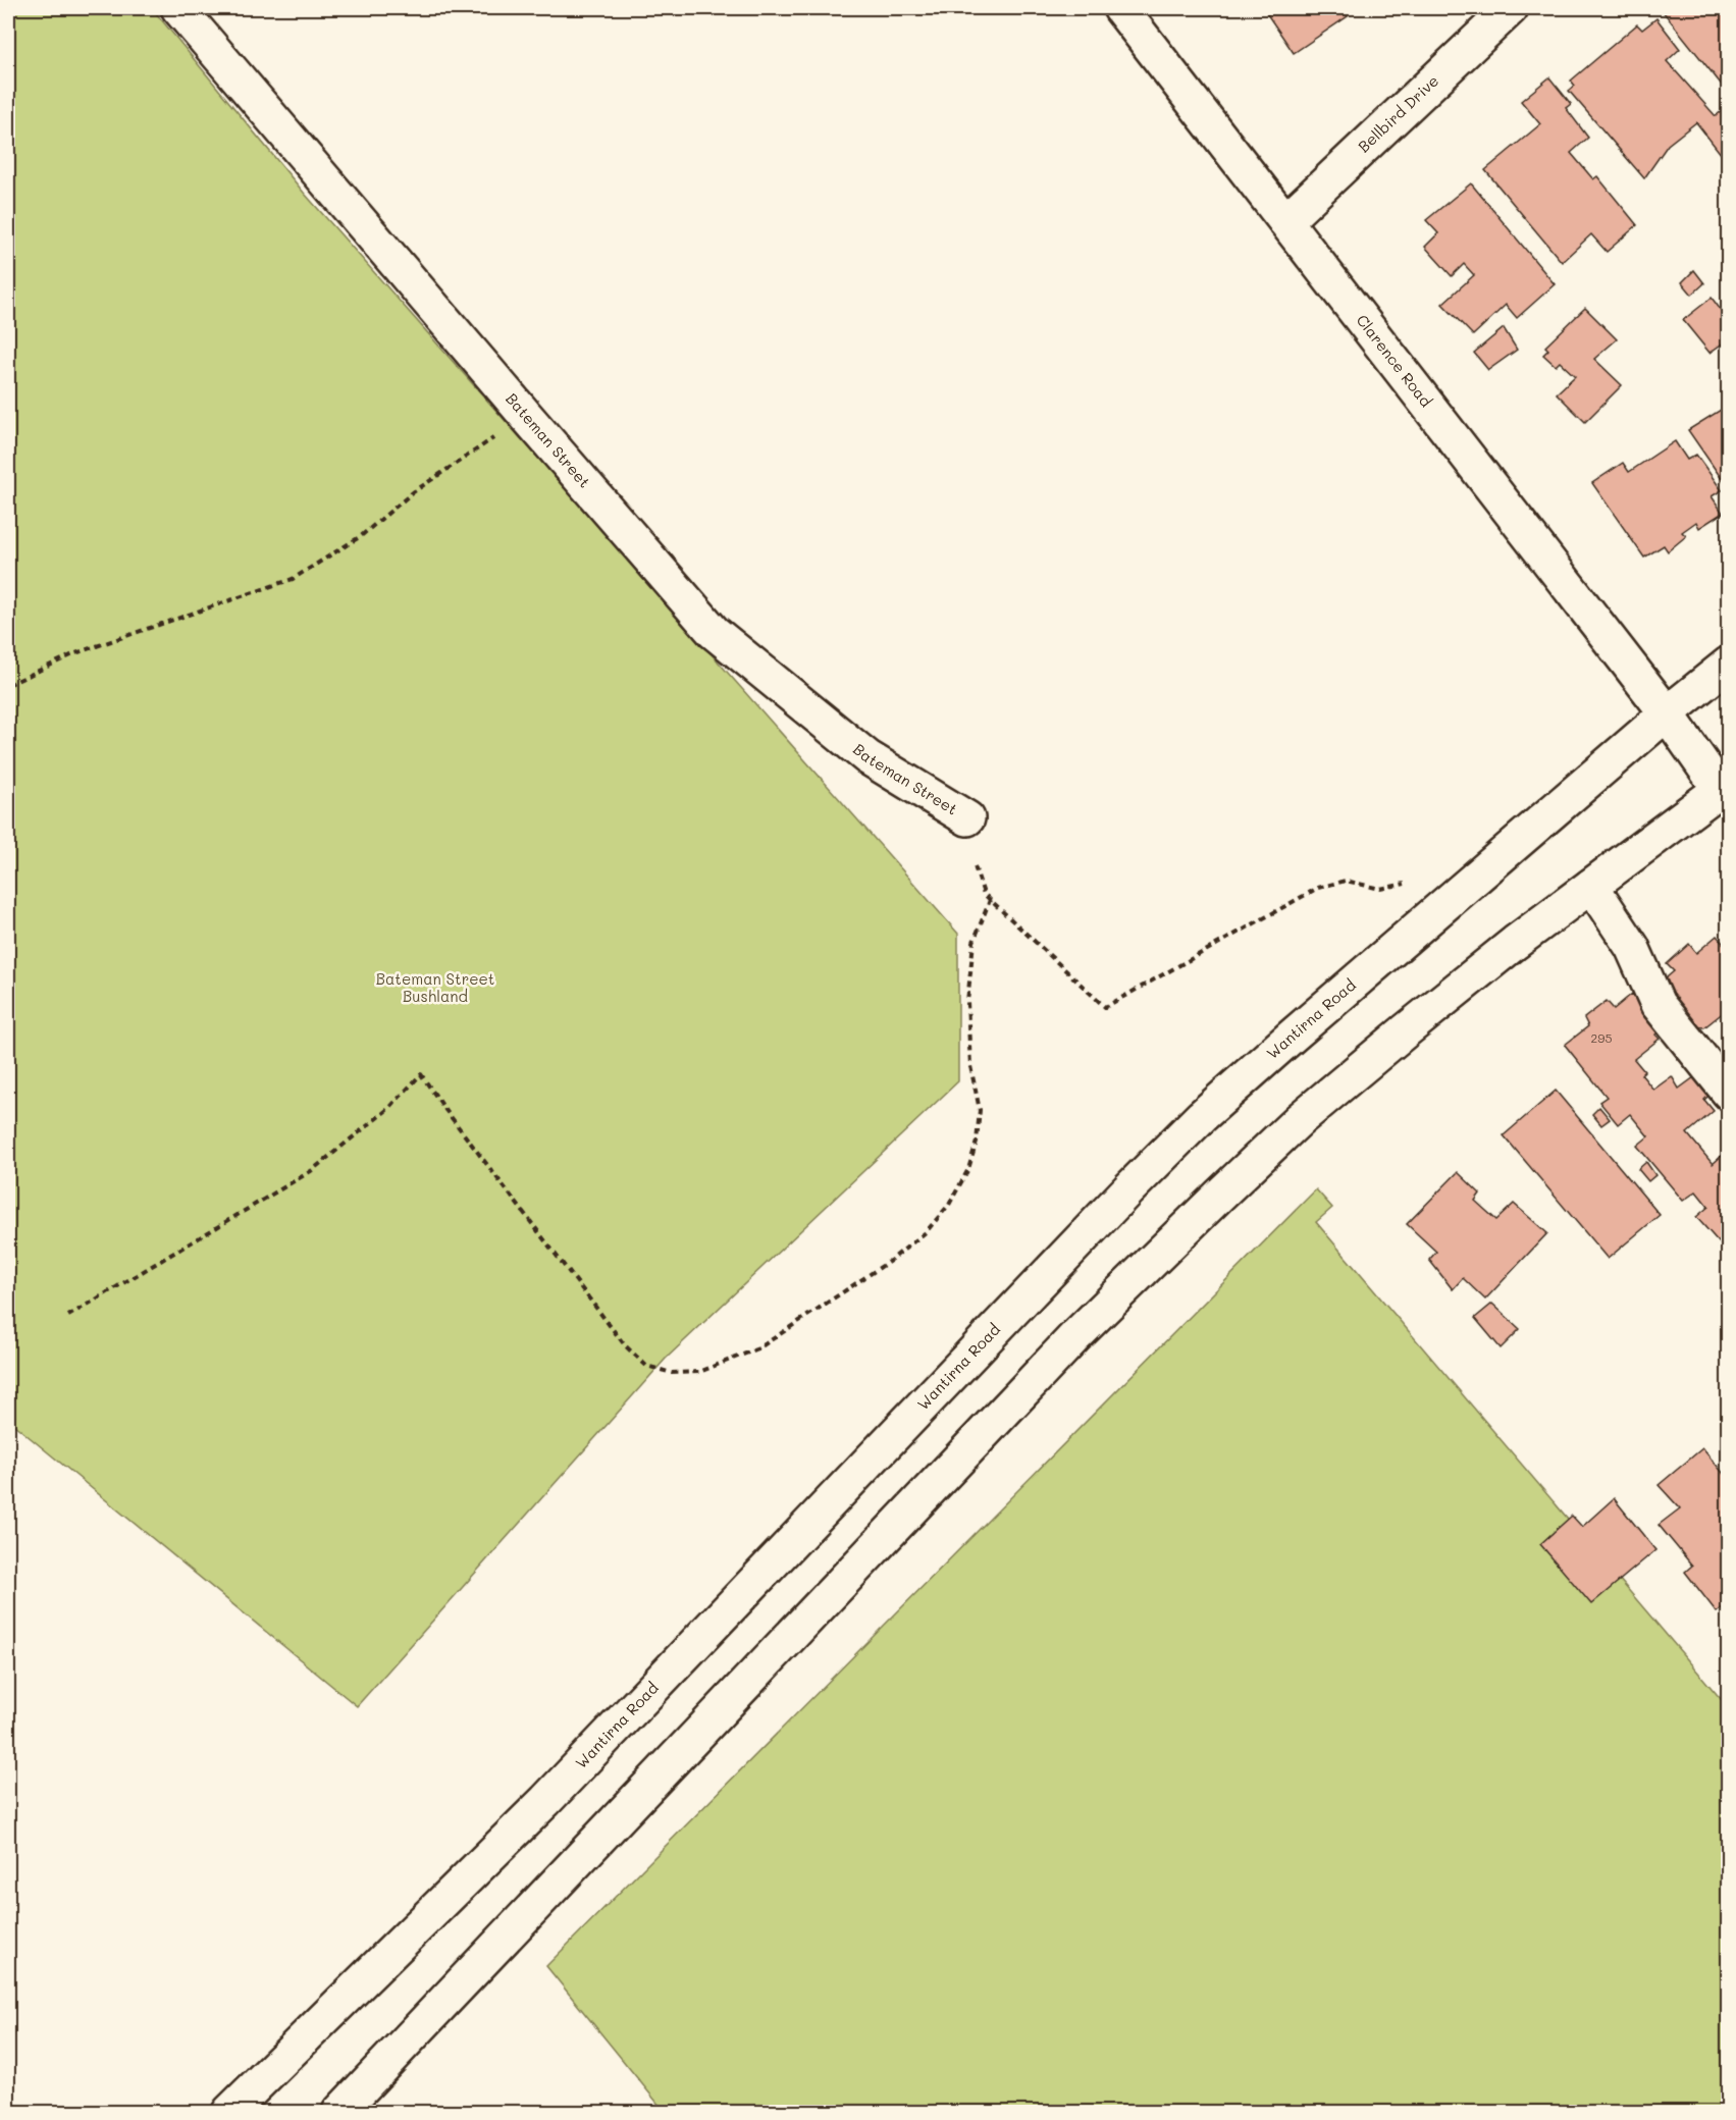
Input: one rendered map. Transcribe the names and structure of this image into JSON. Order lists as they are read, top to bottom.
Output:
{
  "streets": {
    "main road": [
      "Bellbird Drive",
      "Clarence Road",
      "Bateman Street",
      "Wantirna Road"
    ]
  },
  "crossings": [
    ["Bellbird Drive", "Clarence Road"],
    ["Clarence Road", "Wantirna Road"]
  ],
  "parks": ["Bateman Street Bushland"],
  "house_numbers": ["295"]
}
